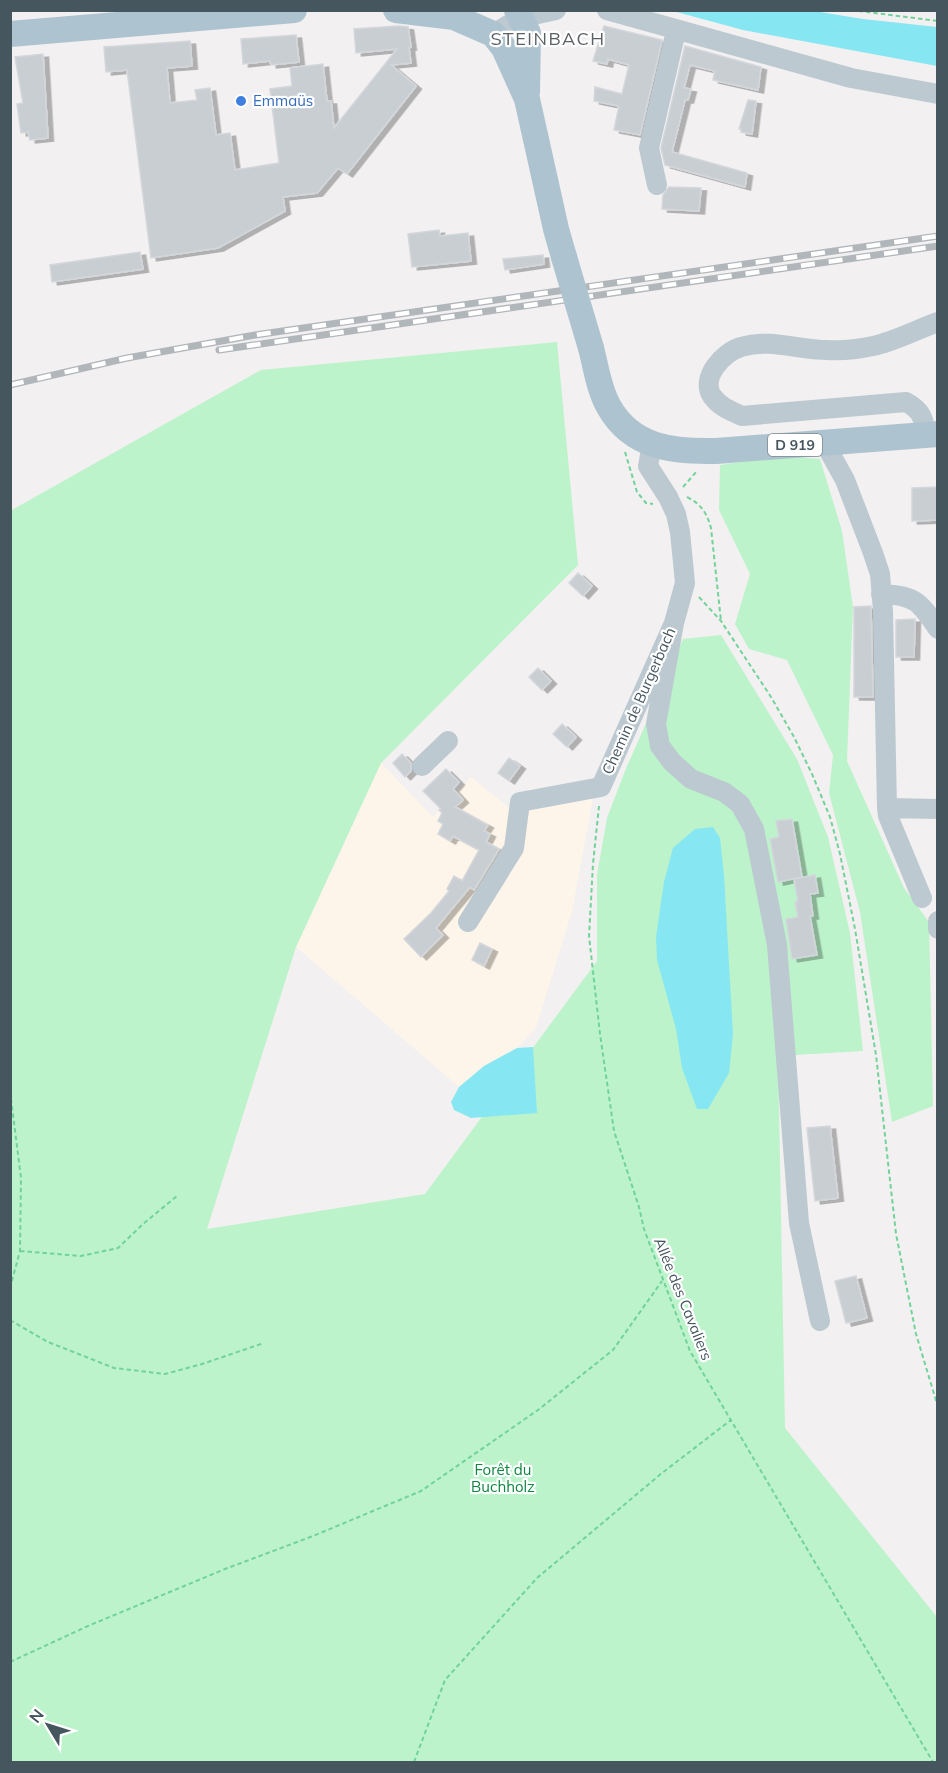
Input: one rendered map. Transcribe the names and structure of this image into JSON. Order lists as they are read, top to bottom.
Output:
{
  "streets": {
    "main road": ["D 919"],
    "street": ["Chemin de Burgerbach"],
    "path": ["Allée des Cavaliers"]
  },
  "crossings": [
    ["D 919", "Chemin de Burgerbach"],
    ["Chemin de Burgerbach", "Allée des Cavaliers"]
  ],
  "districts": ["STEINBACH"],
  "parks": ["Forêt du Buchholz"],
  "places": ["Emmaüs"],
  "north": "top left"
}
